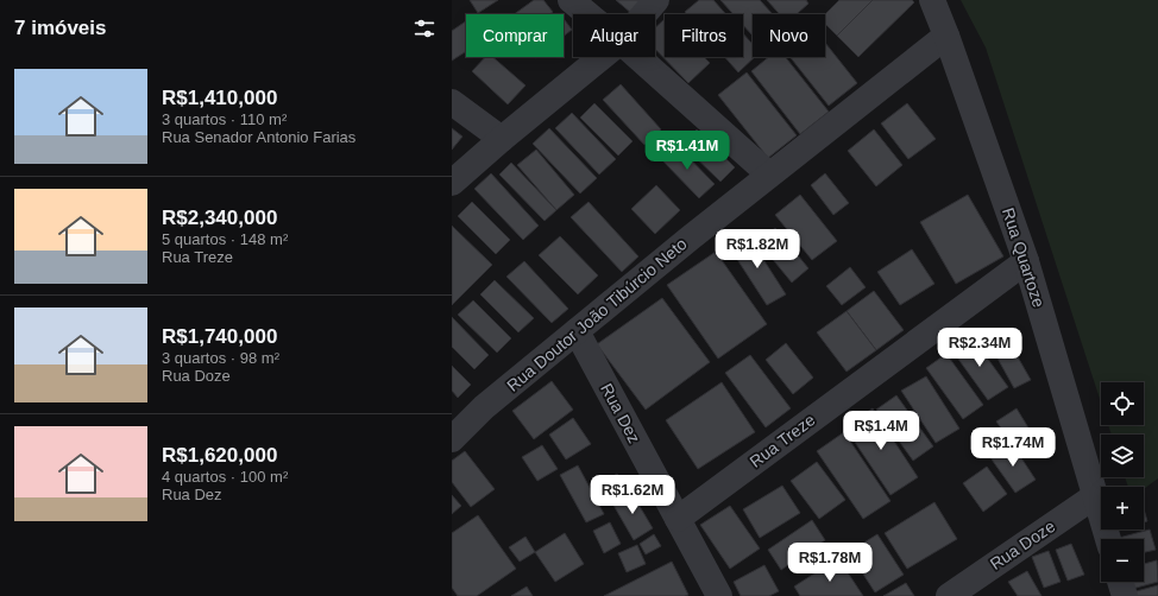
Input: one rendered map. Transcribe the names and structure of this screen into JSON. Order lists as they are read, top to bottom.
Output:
{
  "streets": {
    "street": [
      "Rua Quartoze",
      "Rua Doutor João Tibúrcio Neto",
      "Rua Dez",
      "Rua Treze",
      "Rua Doze"
    ]
  },
  "crossings": [
    ["Rua Quartoze", "Rua Doutor João Tibúrcio Neto"],
    ["Rua Quartoze", "Rua Treze"],
    ["Rua Quartoze", "Rua Doze"],
    ["Rua Doutor João Tibúrcio Neto", "Rua Dez"],
    ["Rua Dez", "Rua Treze"]
  ],
  "page": {
    "heading": "7 imóveis",
    "chip": [
      "Comprar",
      "Alugar",
      "Filtros",
      "Novo"
    ],
    "list": [
      {
        "name": "R$1,410,000",
        "note": "3 quartos · 110 m² · Rua Senador Antonio Farias"
      },
      {
        "name": "R$2,340,000",
        "note": "5 quartos · 148 m² · Rua Treze"
      },
      {
        "name": "R$1,740,000",
        "note": "3 quartos · 98 m² · Rua Doze"
      },
      {
        "name": "R$1,620,000",
        "note": "4 quartos · 100 m² · Rua Dez"
      }
    ],
    "price": [
      "R$1.41M",
      "R$1.82M",
      "R$2.34M",
      "R$1.4M",
      "R$1.74M",
      "R$1.62M",
      "R$1.78M"
    ],
    "map_buttons": ["+", "−"]
  }
}
